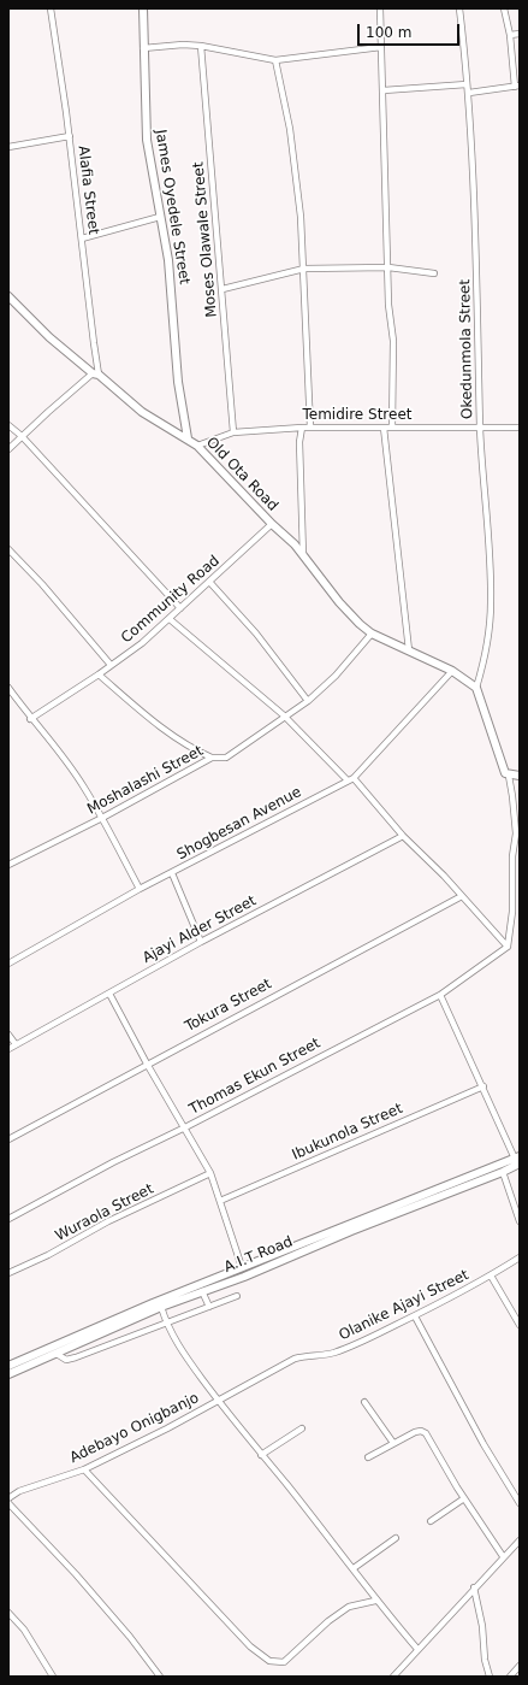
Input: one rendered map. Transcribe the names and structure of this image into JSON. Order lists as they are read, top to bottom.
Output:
{
  "streets": {
    "street": [
      "Alafia Street",
      "James Oyedele Street",
      "Moses Olawale Street",
      "Okedunmola Street",
      "Temidire Street",
      "Old Ota Road",
      "Community Road",
      "Moshalashi Street",
      "Shogbesan Avenue",
      "Ajayi Alder Street",
      "Tokura Street",
      "Thomas Ekun Street",
      "Ibukunola Street",
      "Wuraola Street",
      "A.I.T Road",
      "Olanike Ajayi Street",
      "Adebayo Onigbanjo"
    ]
  },
  "crossings": [
    ["Alafia Street", "Old Ota Road"],
    ["James Oyedele Street", "Old Ota Road"],
    ["Moses Olawale Street", "Temidire Street"],
    ["Okedunmola Street", "Temidire Street"],
    ["Okedunmola Street", "Old Ota Road"],
    ["Temidire Street", "Old Ota Road"],
    ["Old Ota Road", "Community Road"],
    ["Old Ota Road", "Moshalashi Street"],
    ["Old Ota Road", "Shogbesan Avenue"],
    ["Olanike Ajayi Street", "Adebayo Onigbanjo"]
  ],
  "scale_bar": "100 m"
}
